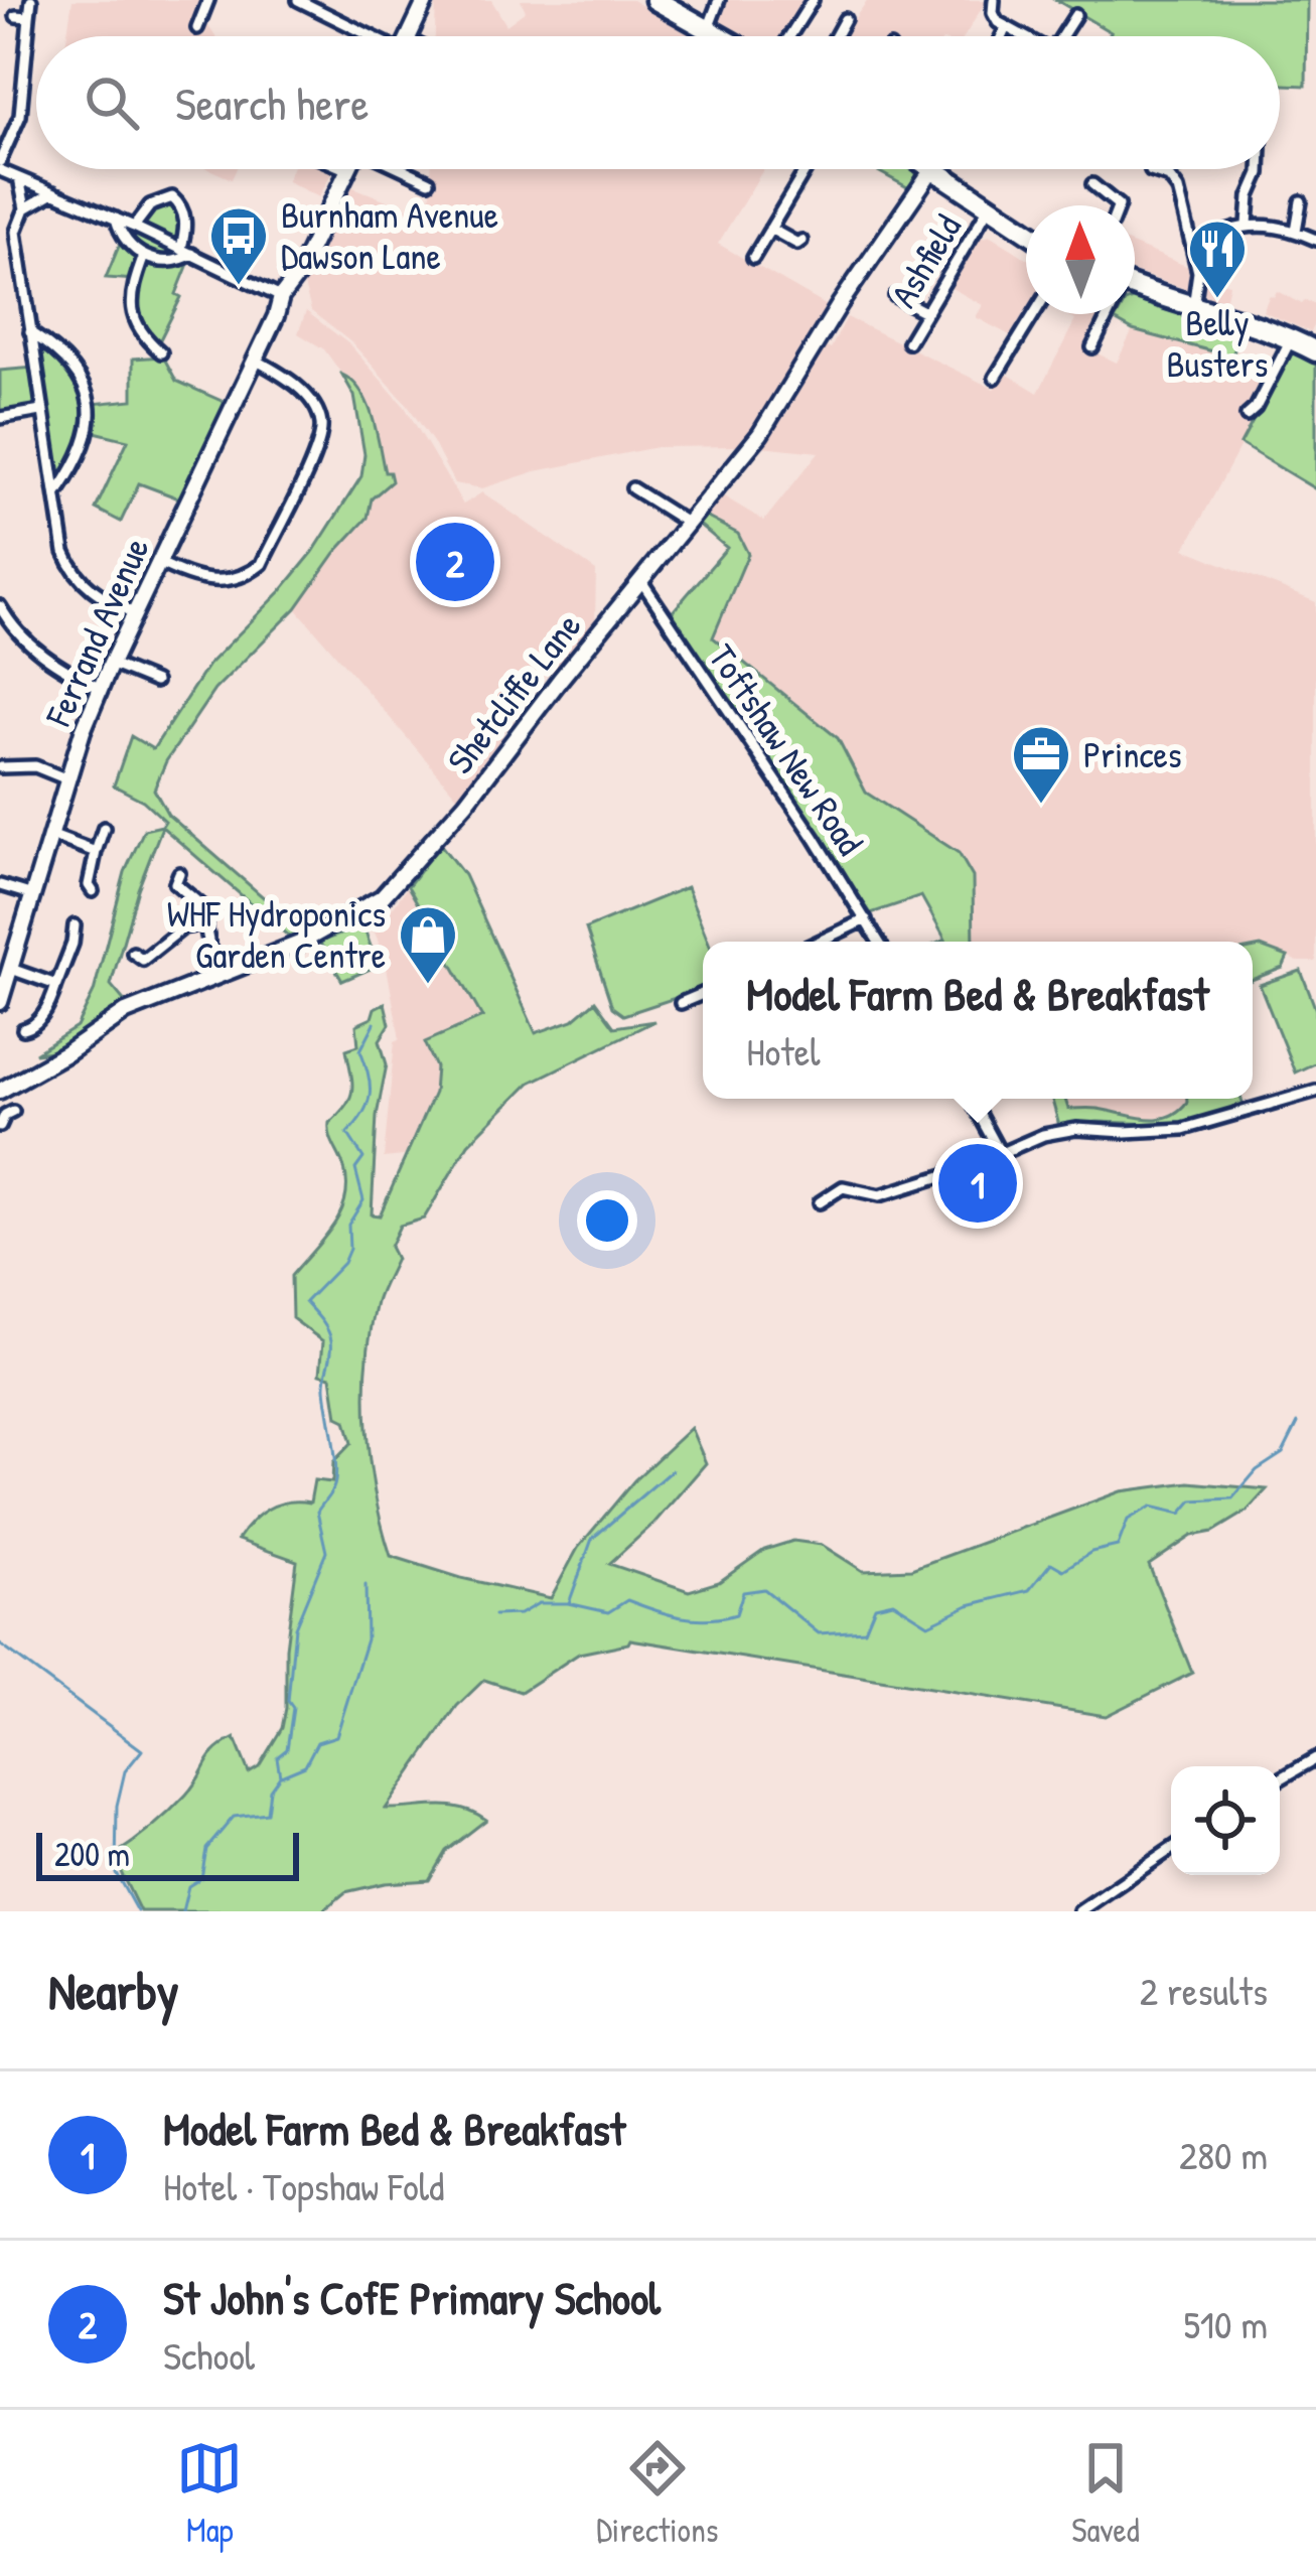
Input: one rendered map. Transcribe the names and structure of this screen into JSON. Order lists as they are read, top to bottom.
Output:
{
  "streets": {
    "street": [
      "Ashfield",
      "Ferrand Avenue",
      "Shetcliffe Lane",
      "Toftshaw New Road"
    ]
  },
  "crossings": [
    ["Shetcliffe Lane", "Toftshaw New Road"]
  ],
  "places": {
    "bus stop": ["Burnham Avenue Dawson Lane"],
    "restaurant": ["Belly Busters"],
    "office": ["Princes"],
    "shop": ["WHF Hydroponics Garden Centre"]
  },
  "scale_bar": "200 m",
  "north": "top",
  "page": {
    "search": "Search here",
    "pins": ["2", "1"],
    "popup": ["Model Farm Bed & Breakfast", "Hotel"],
    "scale": "200 m",
    "heading": ["Nearby", "2 results"],
    "list": [
      {
        "mark": "1",
        "name": "Model Farm Bed & Breakfast",
        "note": "Hotel · Topshaw Fold",
        "value": "280 m"
      },
      {
        "mark": "2",
        "name": "St John's CofE Primary School",
        "note": "School",
        "value": "510 m"
      }
    ],
    "nav": ["Map", "Directions", "Saved"]
  }
}
